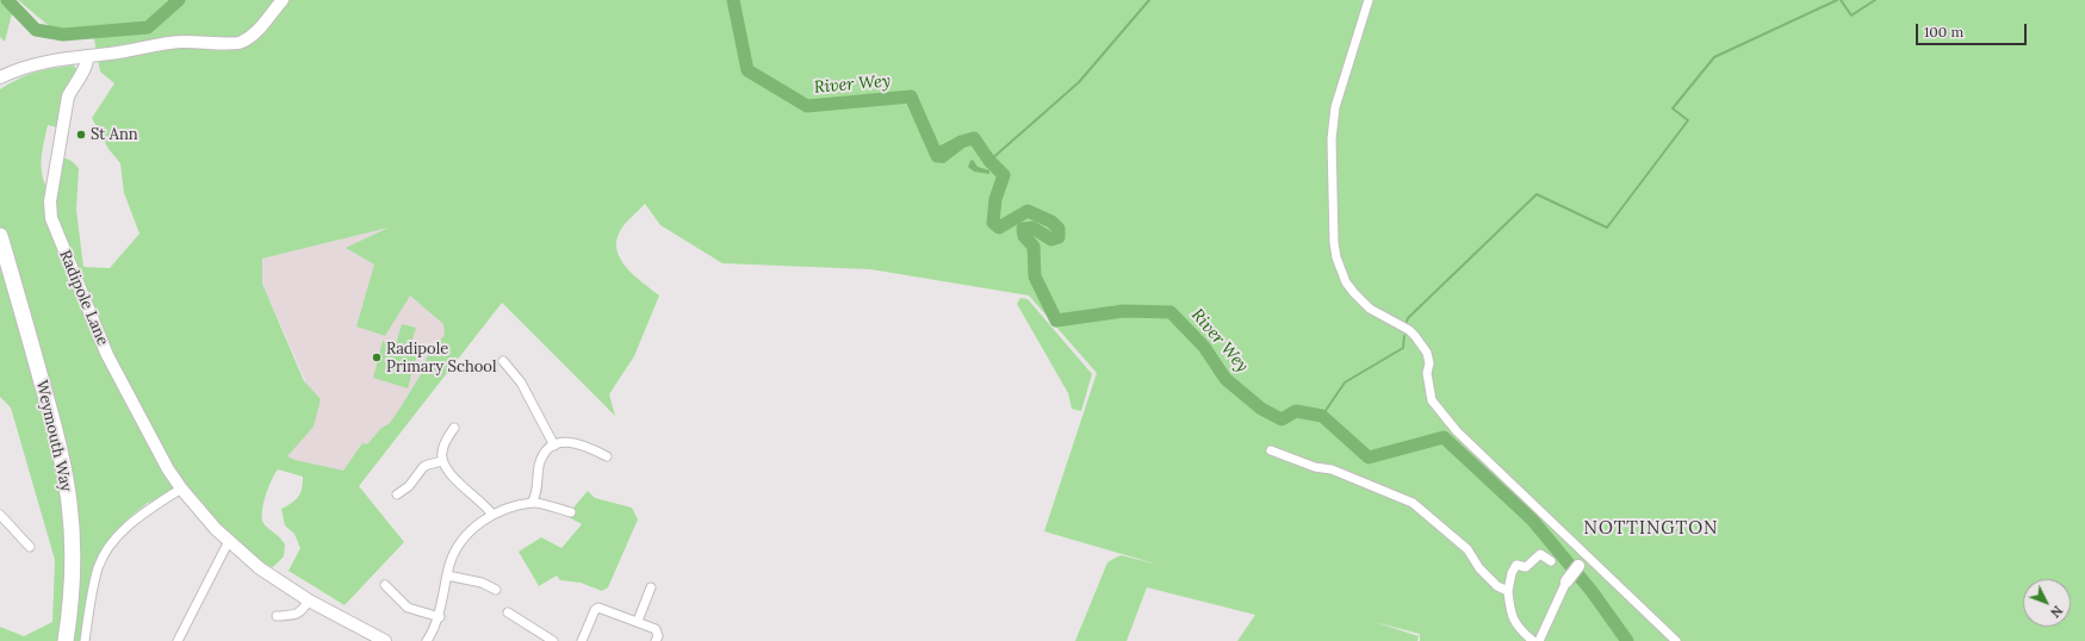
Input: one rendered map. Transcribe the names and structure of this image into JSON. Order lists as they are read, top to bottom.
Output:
{
  "streets": {
    "highway": ["Weymouth Way"],
    "street": ["Radipole Lane"]
  },
  "districts": ["NOTTINGTON"],
  "water": ["River Wey"],
  "places": ["St Ann", "Radipole Primary School"],
  "scale_bar": "100 m",
  "north": "bottom right"
}
